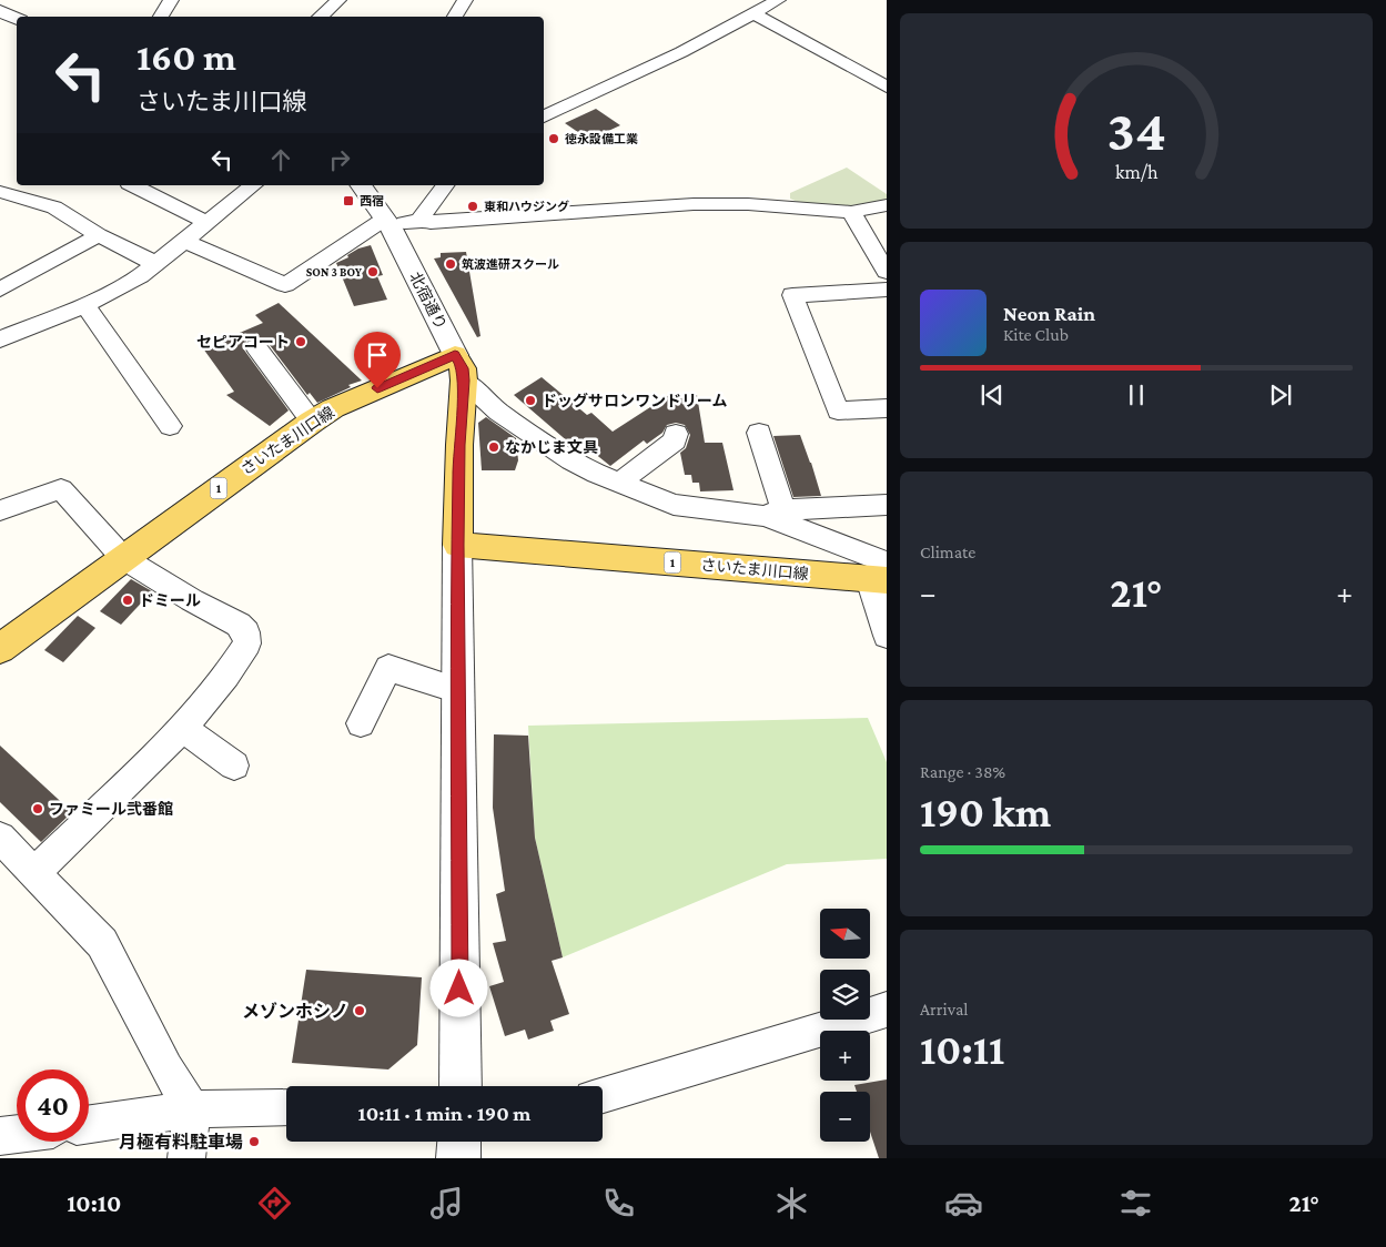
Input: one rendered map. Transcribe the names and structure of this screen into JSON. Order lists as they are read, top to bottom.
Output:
{
  "streets": {
    "main road": ["さいたま川口線", "1"],
    "street": ["北宿通り"]
  },
  "crossings": [
    ["北宿通り", "さいたま川口線"]
  ],
  "places": {
    "other": [
      "徳永設備工業",
      "東和ハウジング",
      "筑波進研スクール",
      "SON 3 BOY",
      "セピアコート",
      "ドッグサロンワンドリーム",
      "なかじま文具",
      "ドミール",
      "ファミール弐番館",
      "メゾンホシノ",
      "月極有料駐車場"
    ],
    "transit": ["西宿"]
  },
  "north": "left",
  "page": {
    "turn": ["160 m", "さいたま川口線"],
    "song": ["Neon Rain", "Kite Club"],
    "tile": [
      "Climate",
      ["Range · 38%", "190 km"],
      ["Arrival", "10:11"]
    ],
    "heat": ["−", "21°", "+"],
    "map_buttons": ["+", "−"],
    "limit": "40",
    "trip": "10:11 · 1 min · 190 m",
    "tabs": ["10:10", "21°"],
    "gauge": ["34", "km/h"]
  }
}
